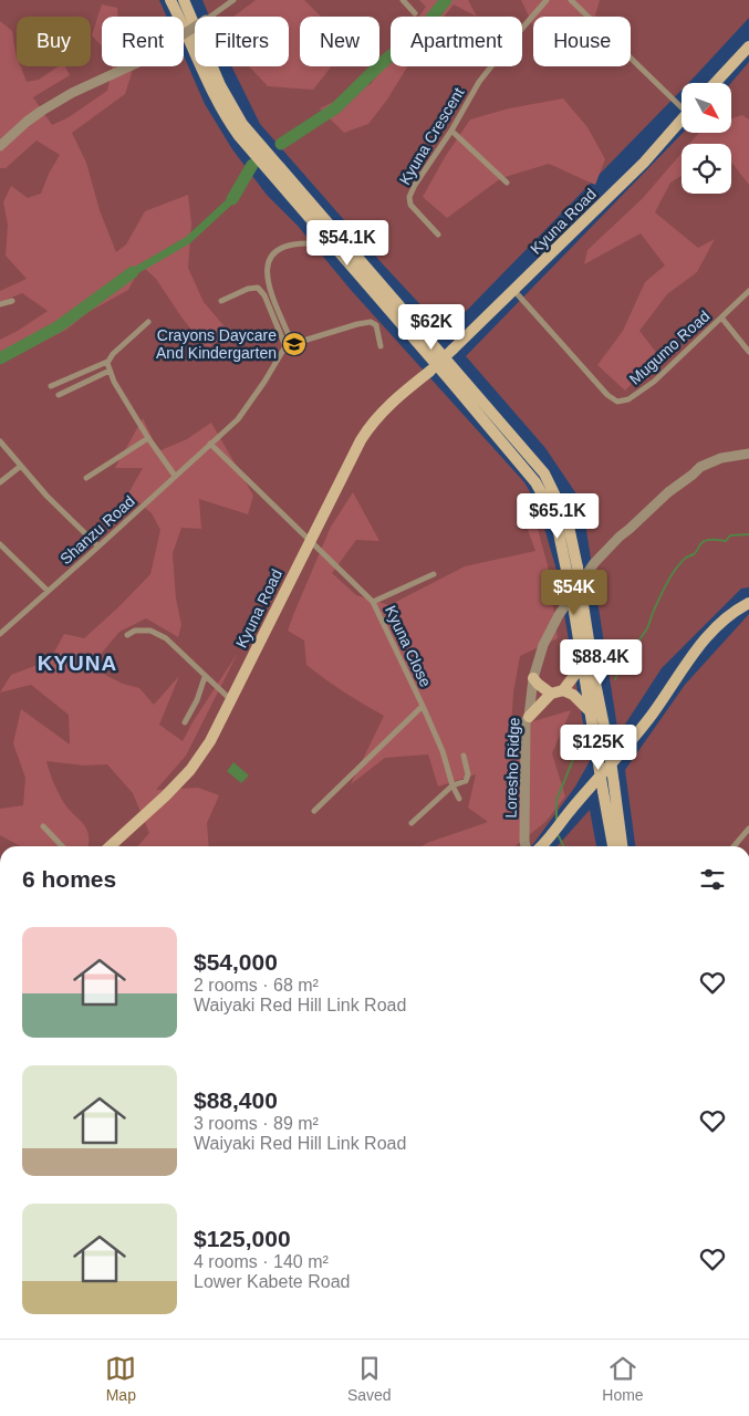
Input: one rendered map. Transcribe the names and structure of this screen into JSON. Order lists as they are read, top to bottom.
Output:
{
  "streets": {
    "main road": ["Kyuna Road"],
    "street": [
      "Kyuna Crescent",
      "Mugumo Road",
      "Shanzu Road",
      "Kyuna Close",
      "Loresho Ridge"
    ]
  },
  "crossings": [
    ["Kyuna Road", "Mugumo Road"],
    ["Kyuna Road", "Kyuna Close"]
  ],
  "districts": ["KYUNA"],
  "places": {
    "school or university": ["Crayons Daycare And Kindergarten"]
  },
  "north": "bottom right",
  "page": {
    "chip": [
      "Buy",
      "Rent",
      "Filters",
      "New",
      "Apartment",
      "House"
    ],
    "price": [
      "$54.1K",
      "$62K",
      "$65.1K",
      "$54K",
      "$88.4K",
      "$125K"
    ],
    "heading": "6 homes",
    "list": [
      {
        "name": "$54,000",
        "note": "2 rooms · 68 m² · Waiyaki Red Hill Link Road"
      },
      {
        "name": "$88,400",
        "note": "3 rooms · 89 m² · Waiyaki Red Hill Link Road"
      },
      {
        "name": "$125,000",
        "note": "4 rooms · 140 m² · Lower Kabete Road"
      }
    ],
    "tabs": ["Map", "Saved", "Home"]
  }
}
